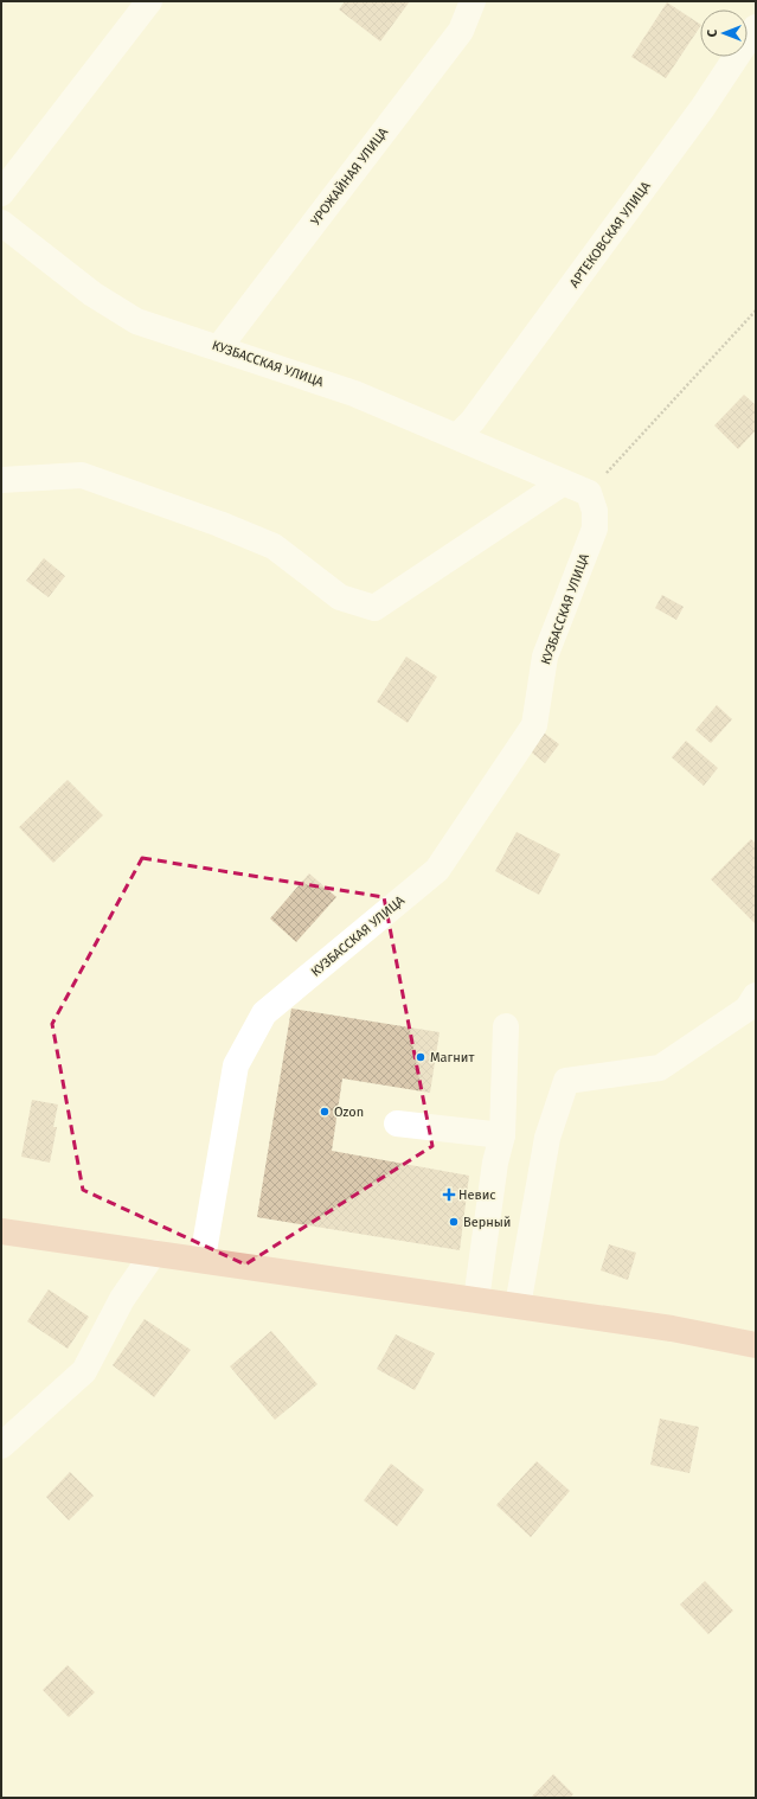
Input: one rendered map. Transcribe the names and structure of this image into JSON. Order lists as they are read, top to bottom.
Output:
{
  "streets": {
    "lane": ["УРОЖАЙНАЯ УЛИЦА", "АРТЕКОВСКАЯ УЛИЦА", "КУЗБАССКАЯ УЛИЦА"]
  },
  "crossings": [
    ["УРОЖАЙНАЯ УЛИЦА", "КУЗБАССКАЯ УЛИЦА"],
    ["АРТЕКОВСКАЯ УЛИЦА", "КУЗБАССКАЯ УЛИЦА"]
  ],
  "places": {
    "other": ["Магнит", "Ozon", "Верный"],
    "health": ["Невис"]
  },
  "north": "left"
}
